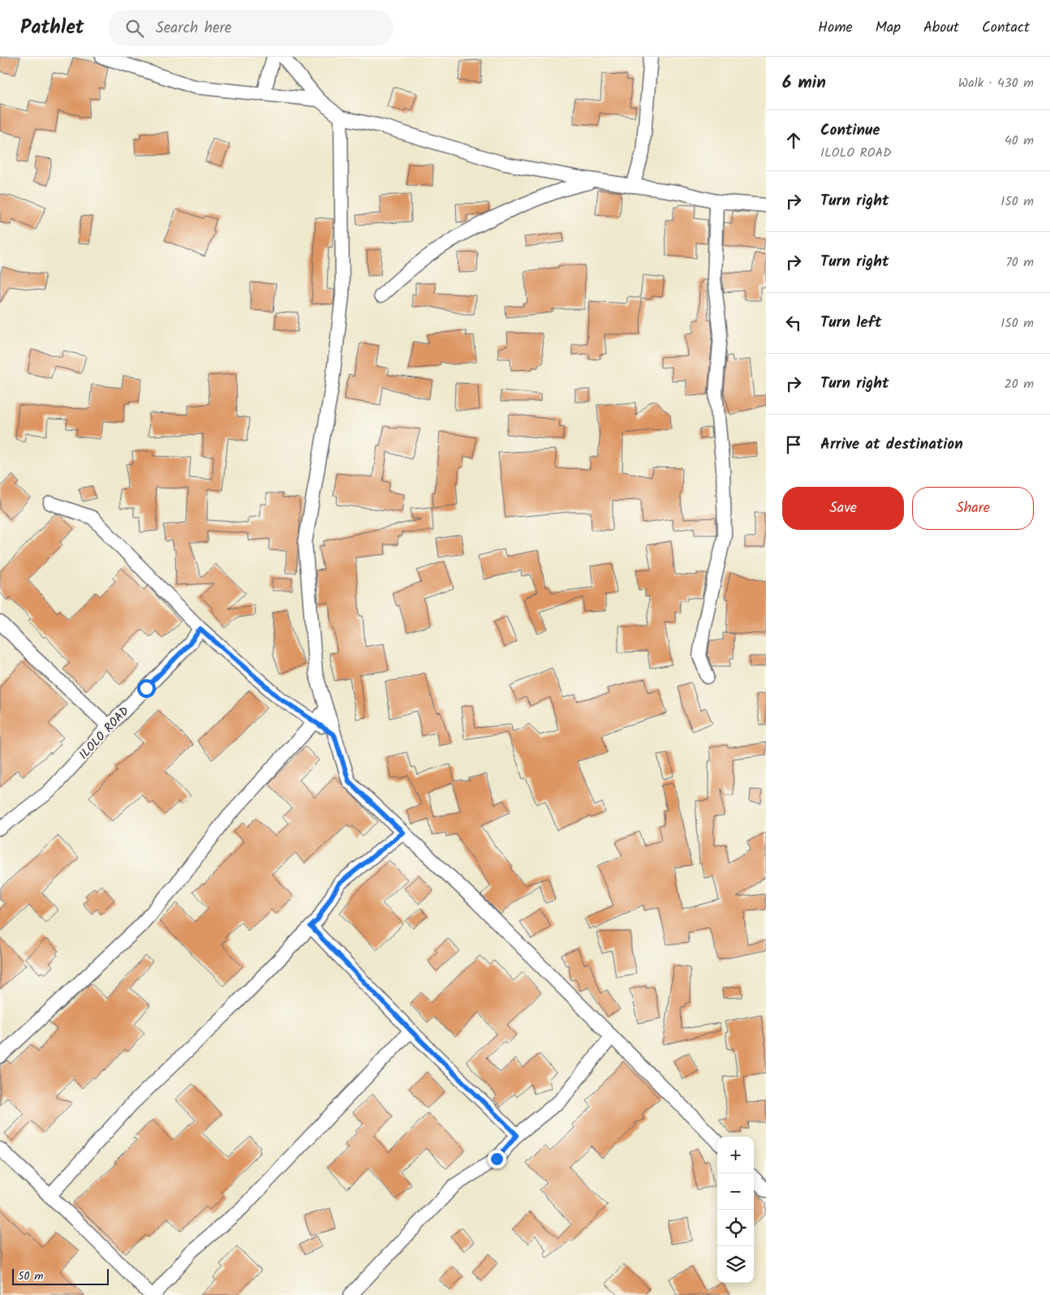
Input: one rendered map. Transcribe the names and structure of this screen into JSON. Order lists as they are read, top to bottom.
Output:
{
  "streets": {
    "street": ["ILOLO ROAD"]
  },
  "scale_bar": "50 m",
  "page": {
    "header": "Pathlet",
    "search": "Search here",
    "nav": [
      "Home",
      "Map",
      "About",
      "Contact"
    ],
    "heading": ["6 min", "Walk · 430 m"],
    "list": [
      ["Continue", "ILOLO ROAD", "40 m"],
      ["Turn right", "150 m"],
      ["Turn right", "70 m"],
      ["Turn left", "150 m"],
      ["Turn right", "20 m"],
      "Arrive at destination"
    ],
    "buttons": ["Save", "Share"],
    "map_buttons": ["+", "−"],
    "scale": "50 m"
  }
}
